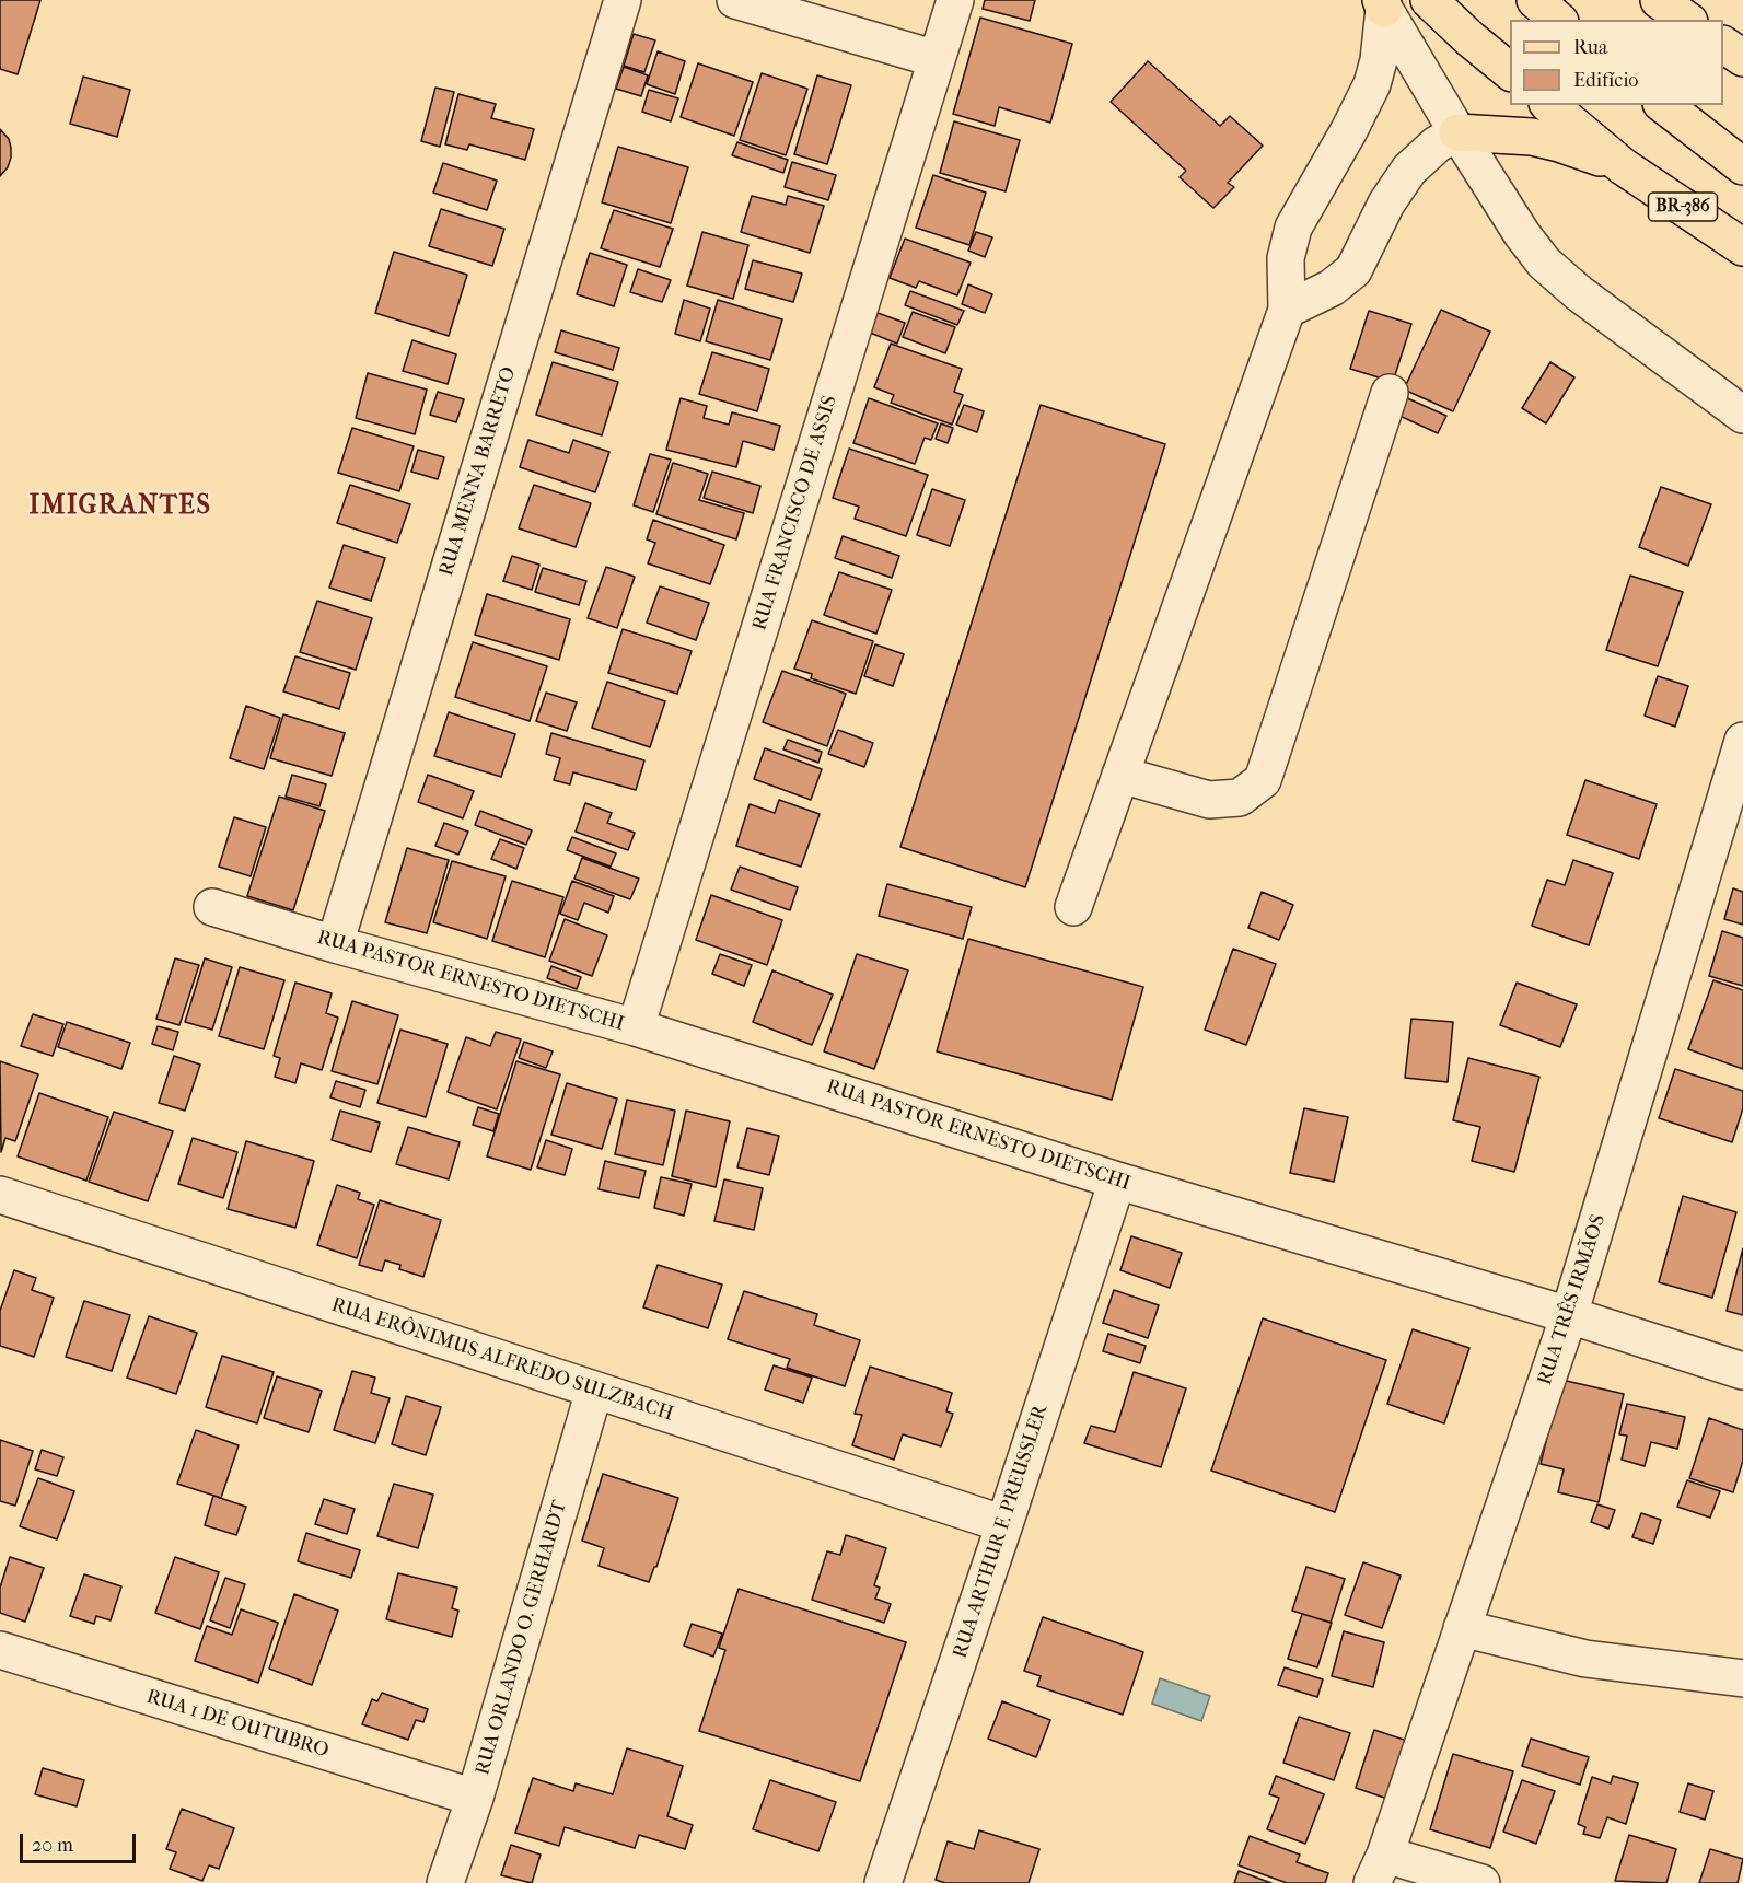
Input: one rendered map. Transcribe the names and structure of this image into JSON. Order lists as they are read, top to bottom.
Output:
{
  "streets": {
    "main road": ["BR-386"],
    "street": [
      "RUA MENNA BARRETO",
      "RUA FRANCISCO DE ASSIS",
      "RUA PASTOR ERNESTO DIETSCHI",
      "RUA TRÊS IRMÃOS",
      "RUA ERÔNIMUS ALFREDO SULZBACH",
      "RUA ARTHUR F. PREUSSLER",
      "RUA ORLANDO O. GERHARDT",
      "RUA 1 DE OUTUBRO"
    ]
  },
  "crossings": [
    ["RUA MENNA BARRETO", "RUA PASTOR ERNESTO DIETSCHI"],
    ["RUA FRANCISCO DE ASSIS", "RUA PASTOR ERNESTO DIETSCHI"],
    ["RUA PASTOR ERNESTO DIETSCHI", "RUA TRÊS IRMÃOS"],
    ["RUA PASTOR ERNESTO DIETSCHI", "RUA ARTHUR F. PREUSSLER"],
    ["RUA ERÔNIMUS ALFREDO SULZBACH", "RUA ARTHUR F. PREUSSLER"],
    ["RUA ERÔNIMUS ALFREDO SULZBACH", "RUA ORLANDO O. GERHARDT"],
    ["RUA ORLANDO O. GERHARDT", "RUA 1 DE OUTUBRO"]
  ],
  "districts": ["IMIGRANTES"],
  "legend": ["Rua", "Edifício"],
  "scale_bar": "20 m"
}
